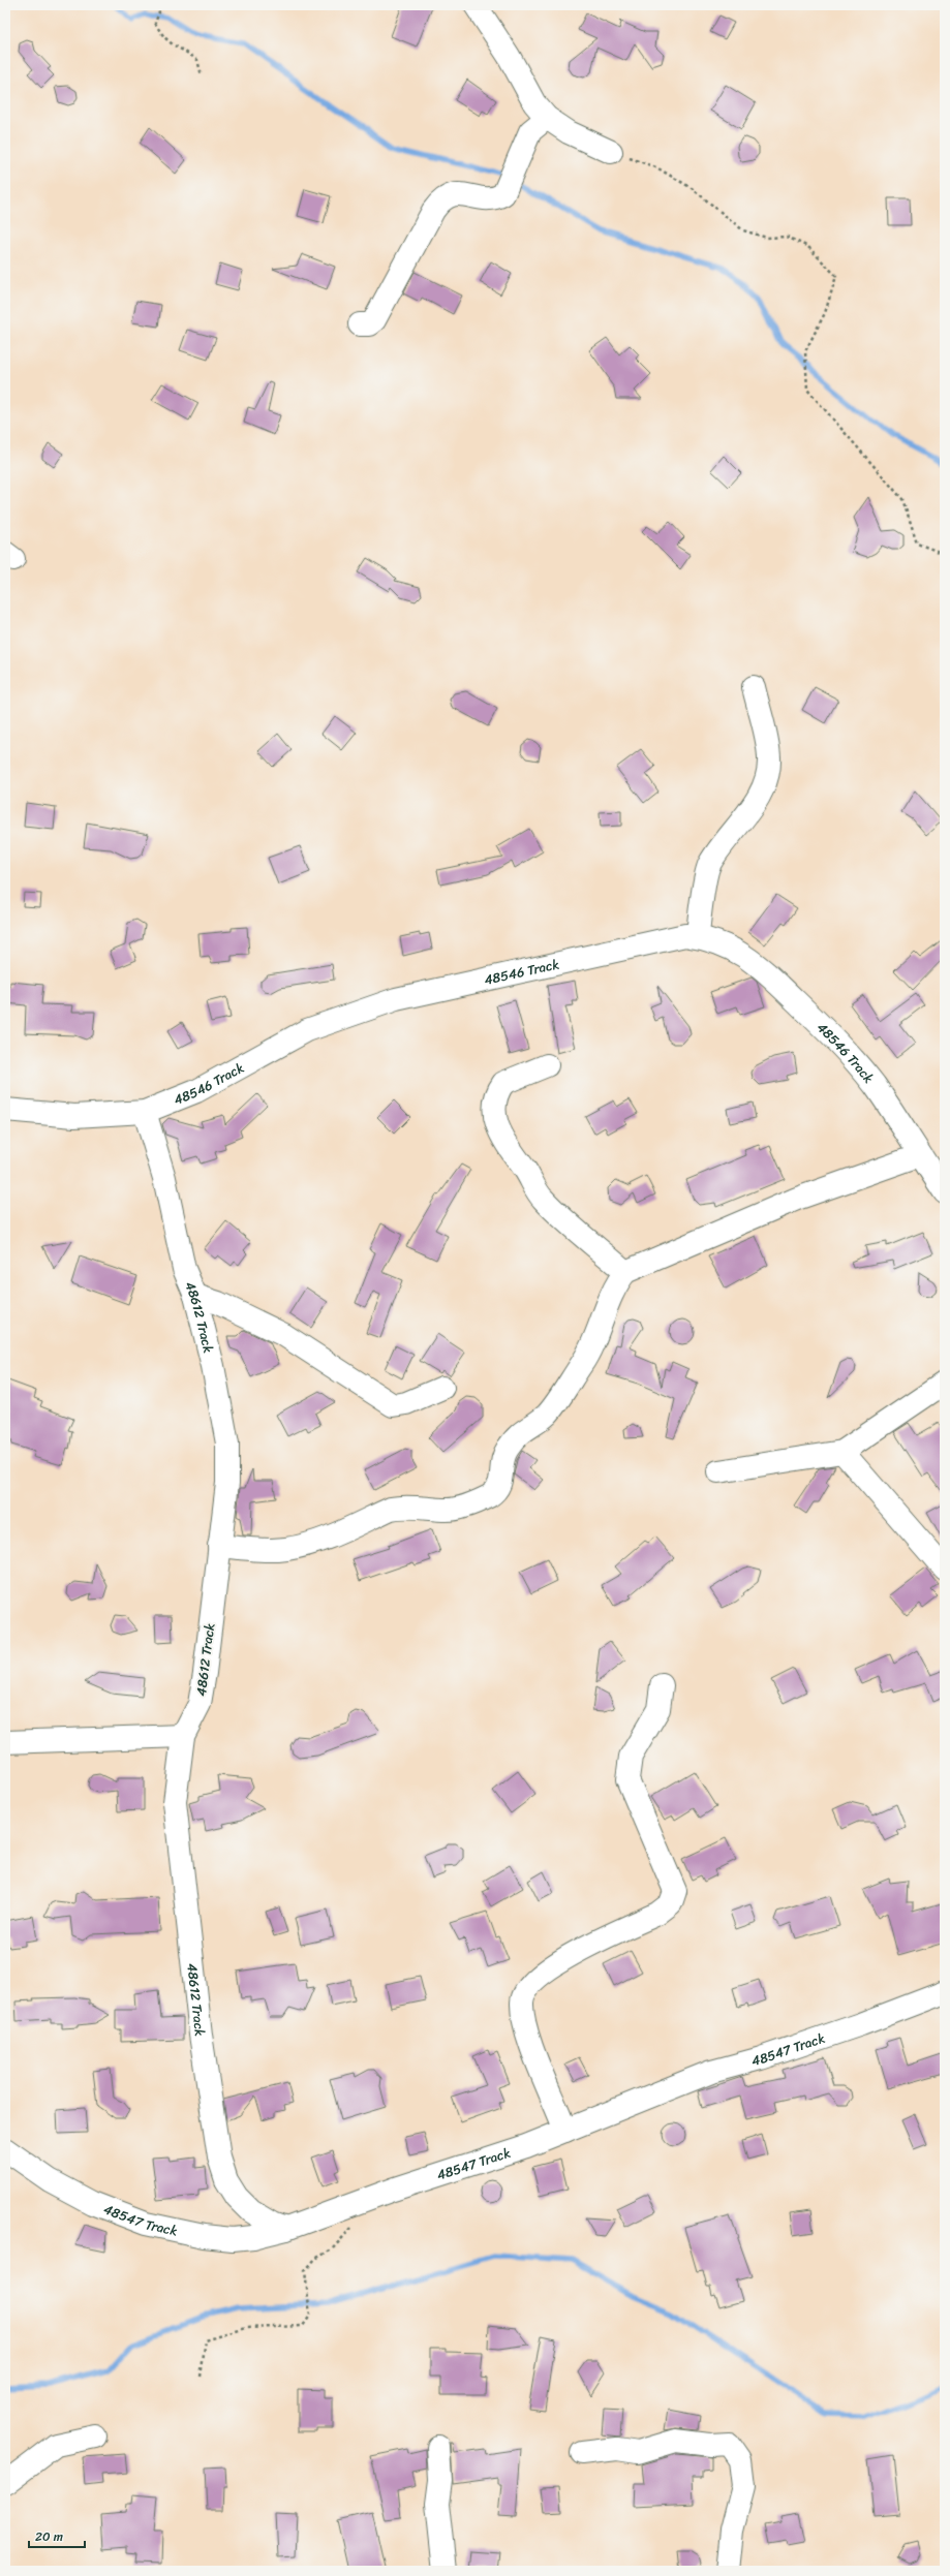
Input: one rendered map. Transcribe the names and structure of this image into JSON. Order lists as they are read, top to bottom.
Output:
{
  "streets": {
    "street": ["48546 Track", "48612 Track", "48547 Track"]
  },
  "crossings": [
    ["48546 Track", "48612 Track"],
    ["48612 Track", "48547 Track"]
  ],
  "scale_bar": "20 m"
}
